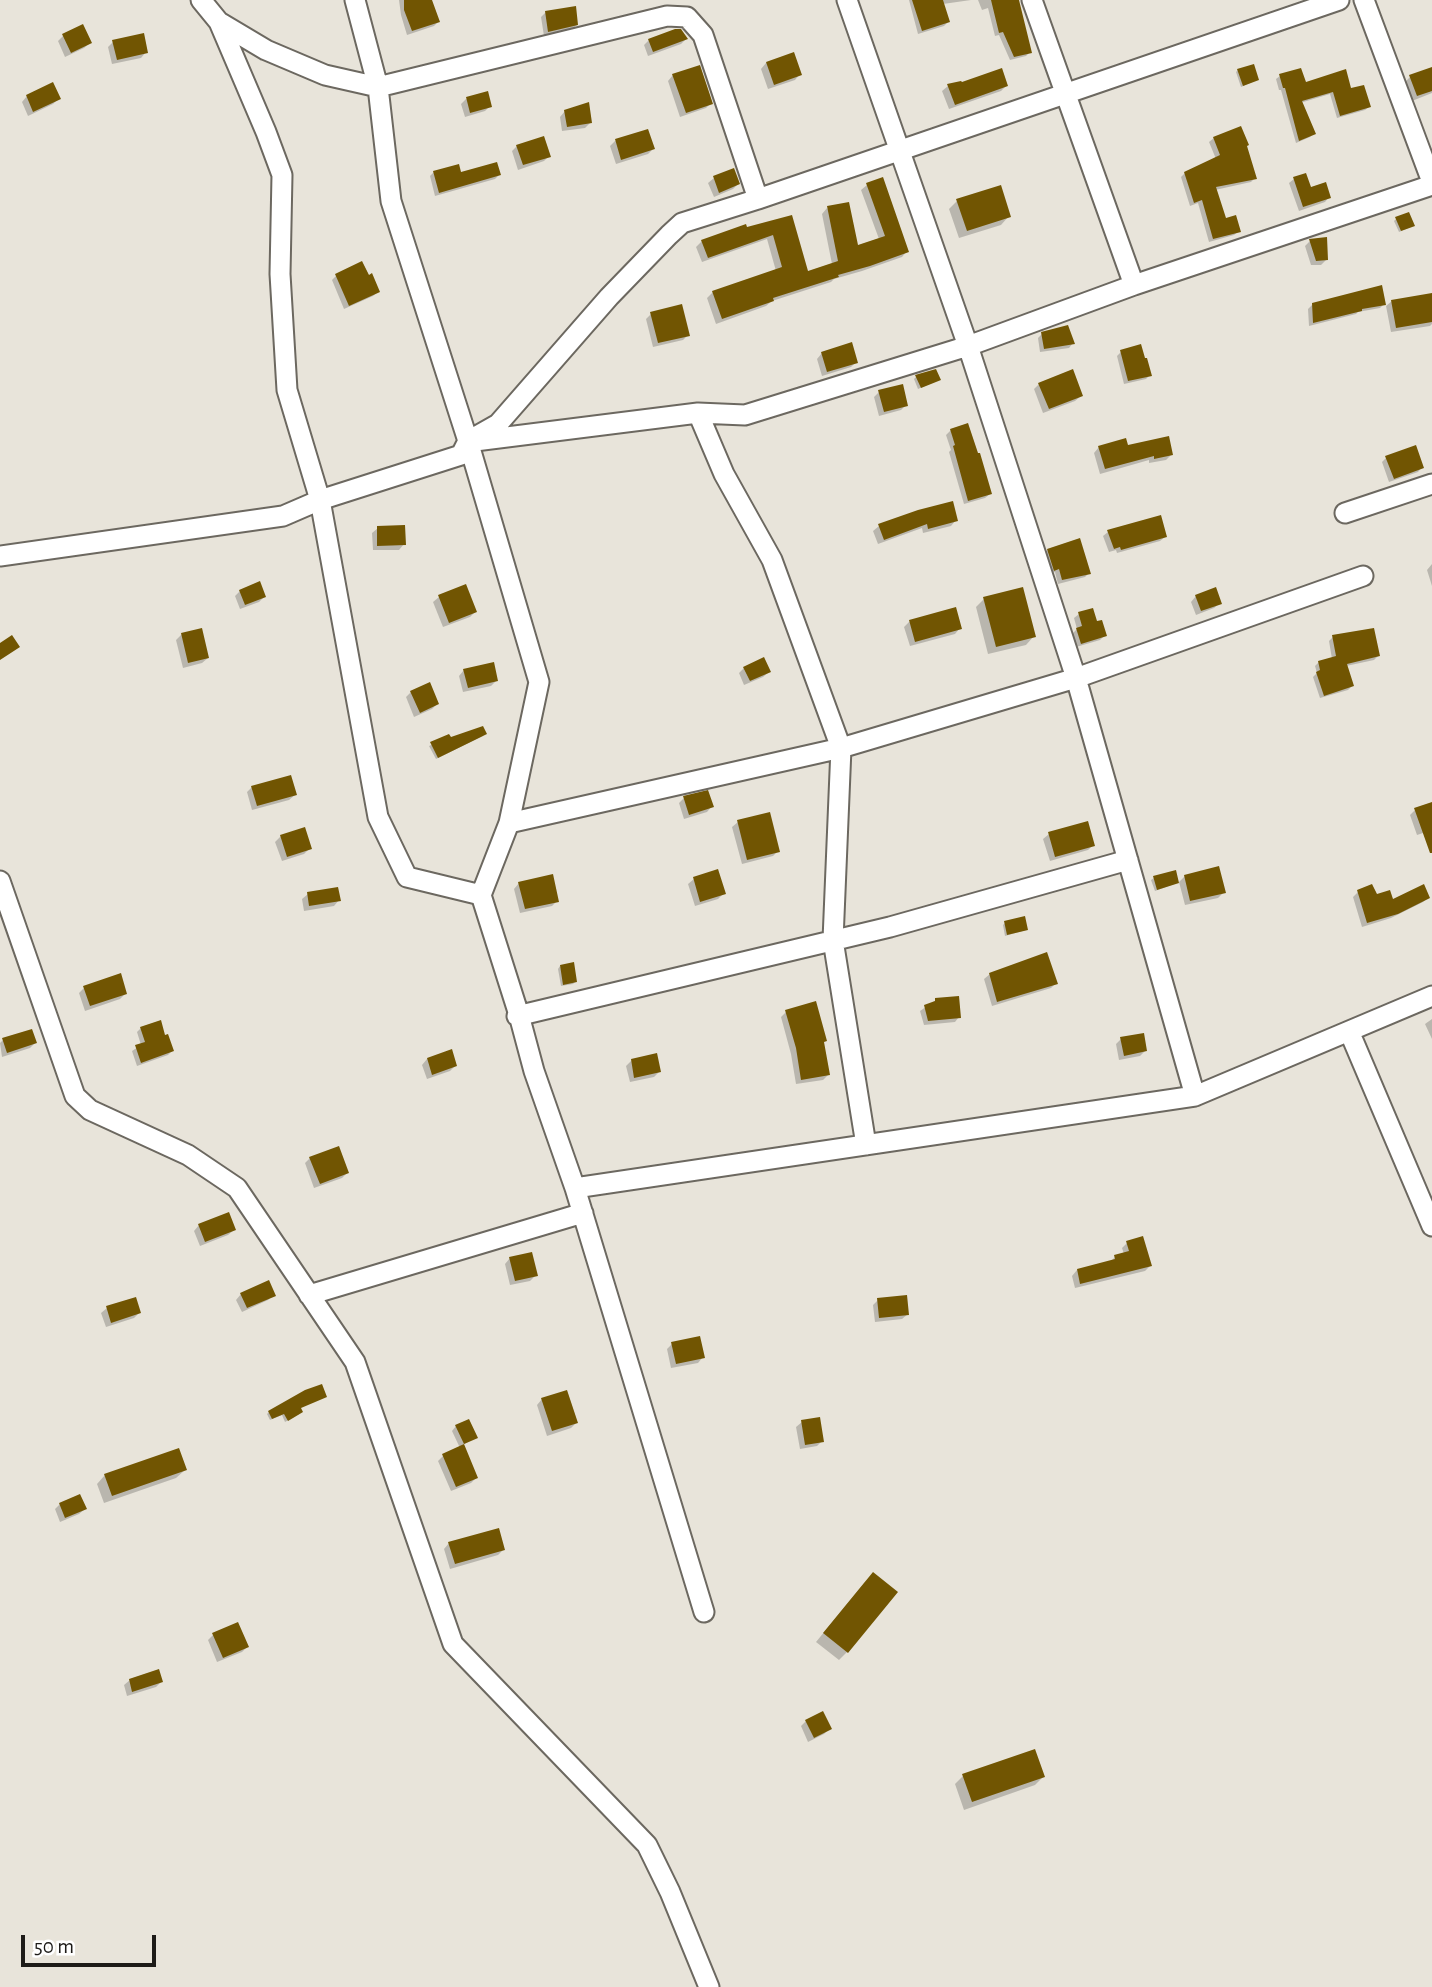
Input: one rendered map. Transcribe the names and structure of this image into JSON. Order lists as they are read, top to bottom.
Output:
{
  "scale_bar": "50 m"
}
